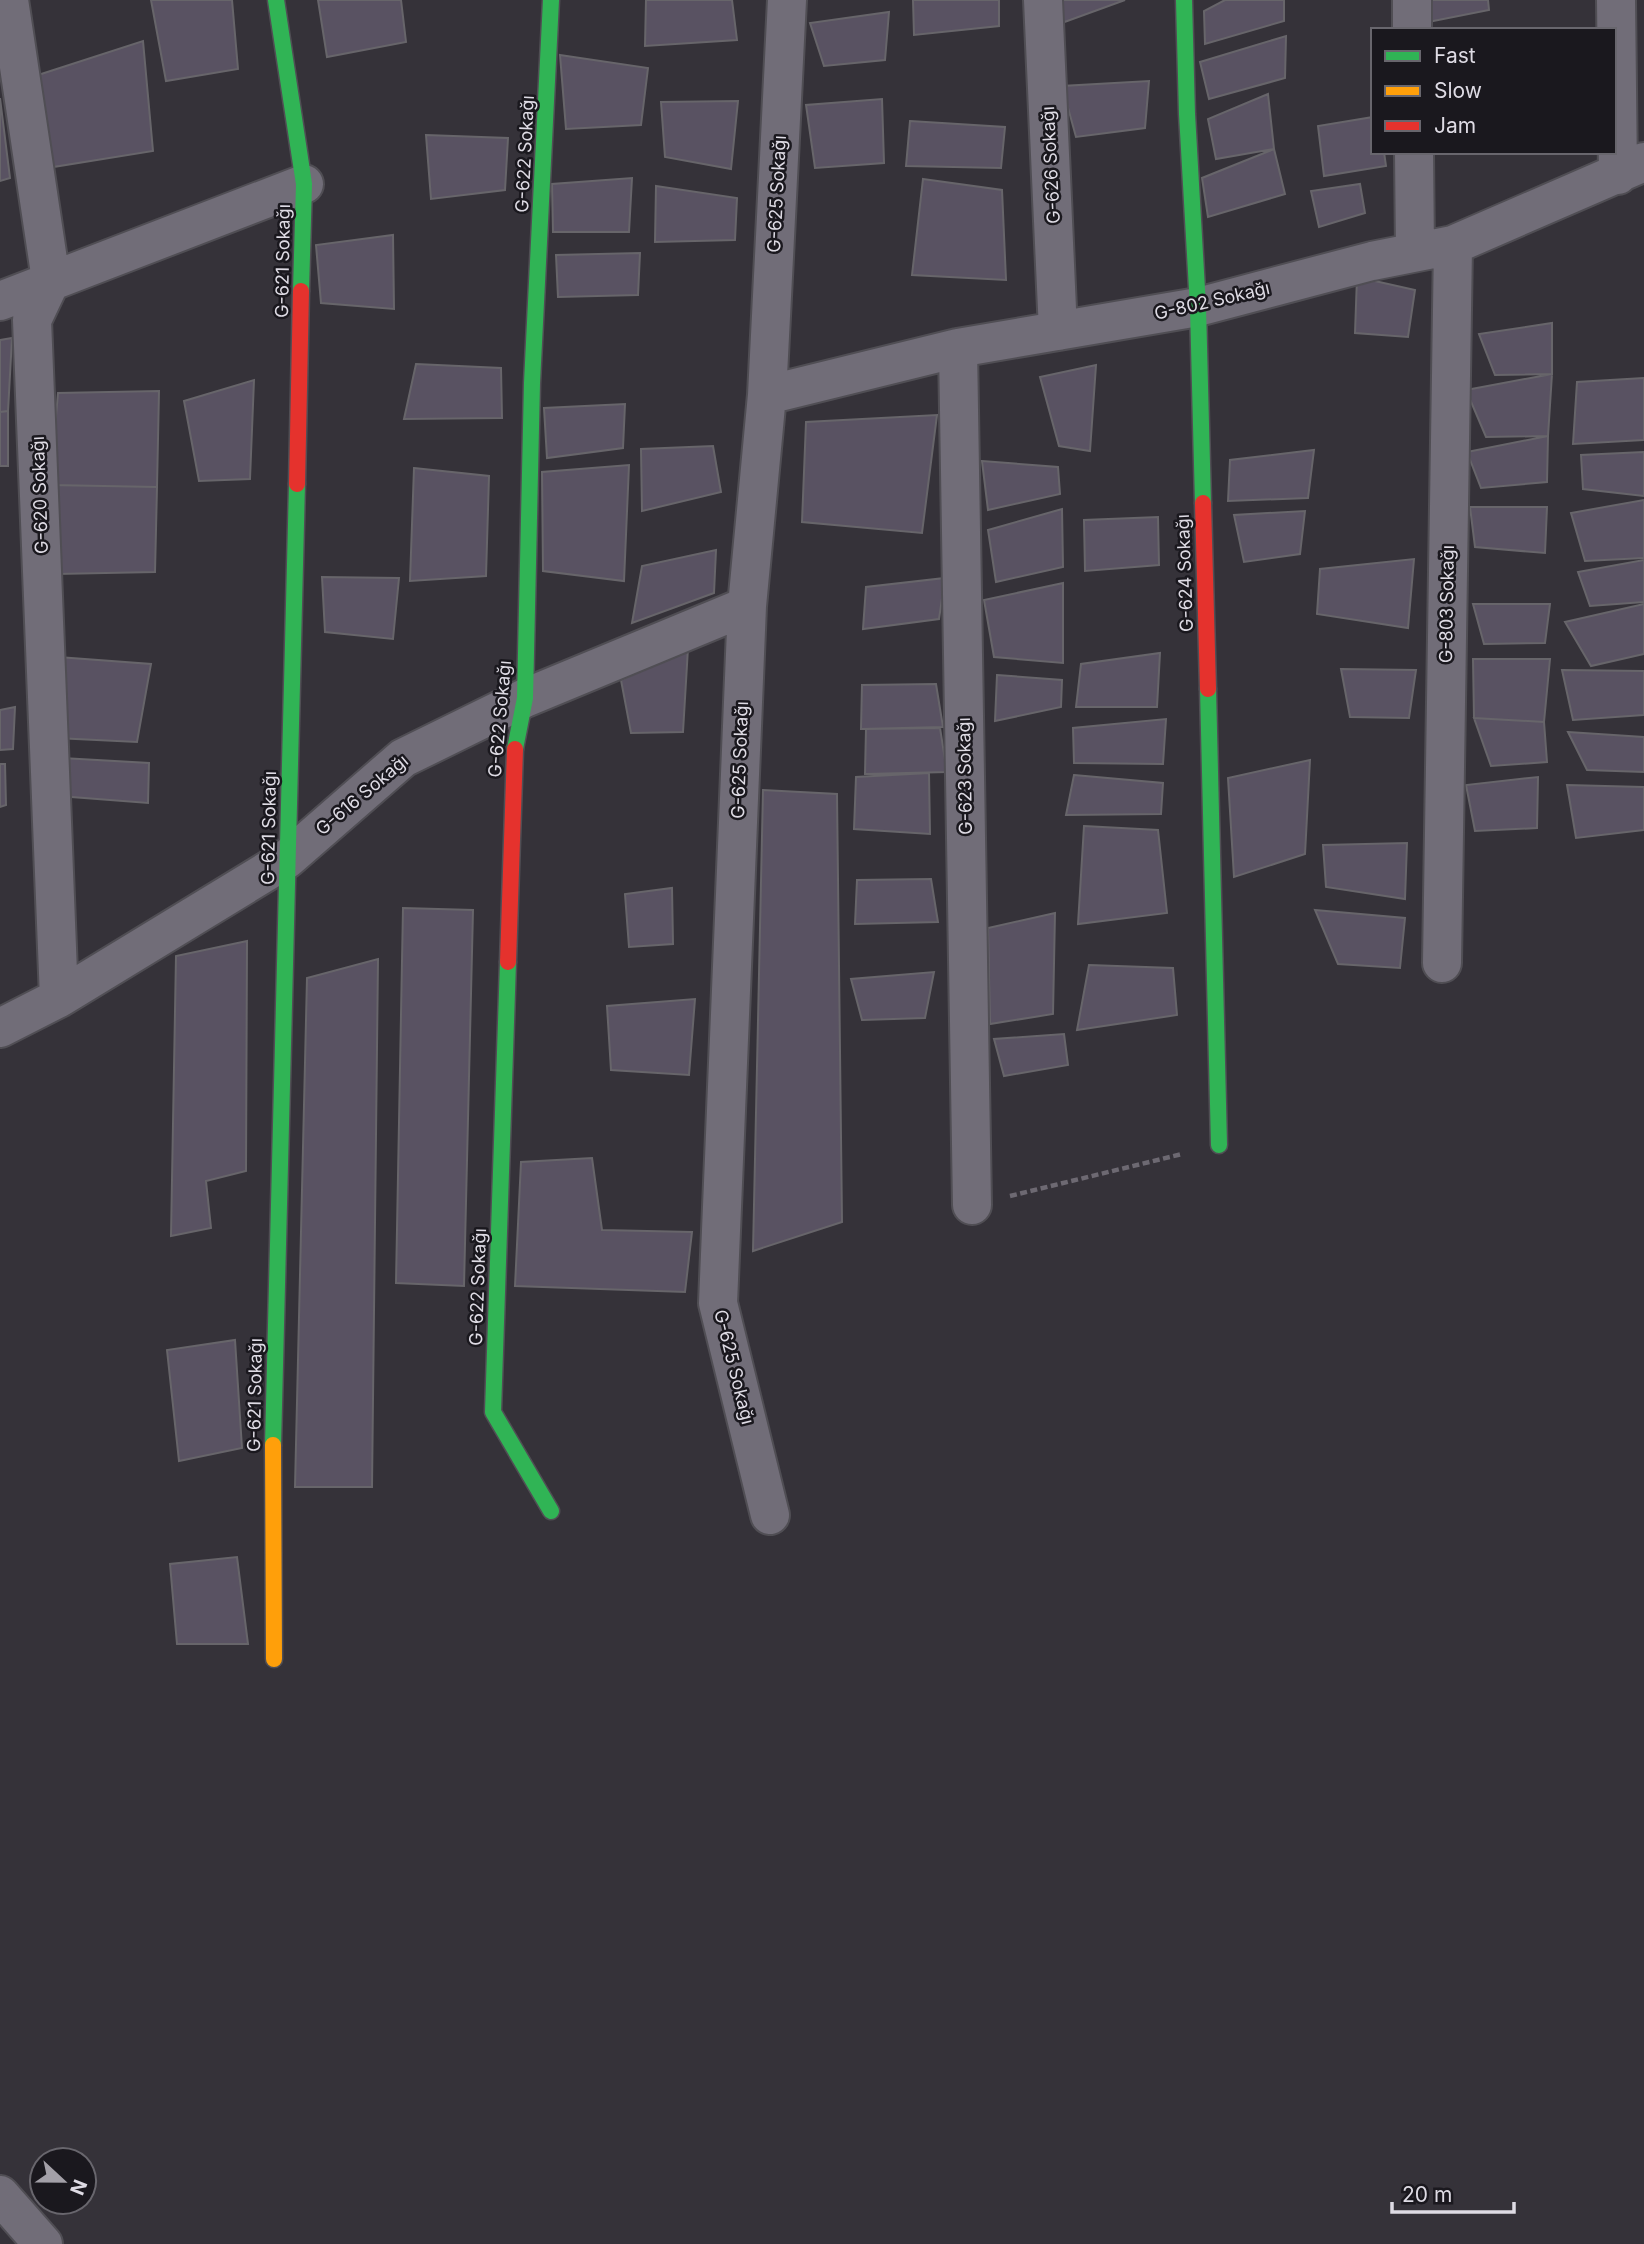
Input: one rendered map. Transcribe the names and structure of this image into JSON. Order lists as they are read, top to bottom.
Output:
{
  "streets": {
    "street": [
      "G-622 Sokağı",
      "G-626 Sokağı",
      "G-625 Sokağı",
      "G-621 Sokağı",
      "G-802 Sokağı",
      "G-620 Sokağı",
      "G-624 Sokağı",
      "G-803 Sokağı",
      "G-623 Sokağı",
      "G-616 Sokağı"
    ]
  },
  "crossings": [
    ["G-622 Sokağı", "G-616 Sokağı"],
    ["G-626 Sokağı", "G-802 Sokağı"],
    ["G-625 Sokağı", "G-802 Sokağı"],
    ["G-625 Sokağı", "G-616 Sokağı"],
    ["G-621 Sokağı", "G-616 Sokağı"],
    ["G-802 Sokağı", "G-624 Sokağı"],
    ["G-802 Sokağı", "G-803 Sokağı"],
    ["G-802 Sokağı", "G-623 Sokağı"],
    ["G-620 Sokağı", "G-616 Sokağı"]
  ],
  "legend": ["Fast", "Slow", "Jam"],
  "scale_bar": "20 m",
  "north": "right"
}
